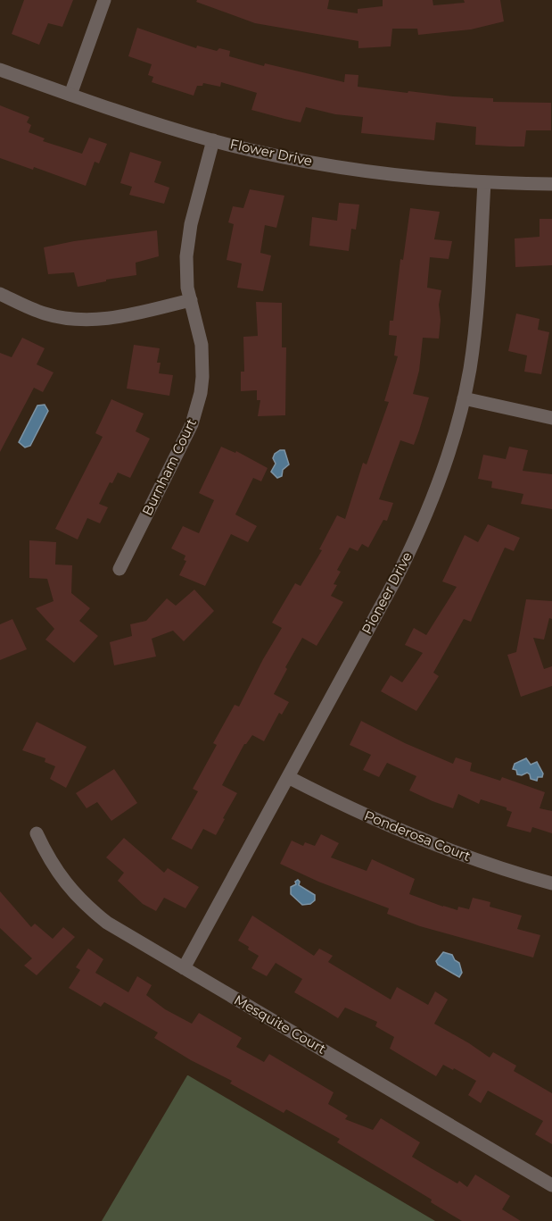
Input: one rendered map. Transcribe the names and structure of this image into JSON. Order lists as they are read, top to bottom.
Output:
{
  "streets": {
    "street": [
      "Flower Drive",
      "Burnham Court",
      "Pioneer Drive",
      "Ponderosa Court",
      "Mesquite Court"
    ]
  },
  "crossings": [
    ["Flower Drive", "Burnham Court"],
    ["Flower Drive", "Pioneer Drive"],
    ["Pioneer Drive", "Ponderosa Court"],
    ["Pioneer Drive", "Mesquite Court"]
  ]
}
